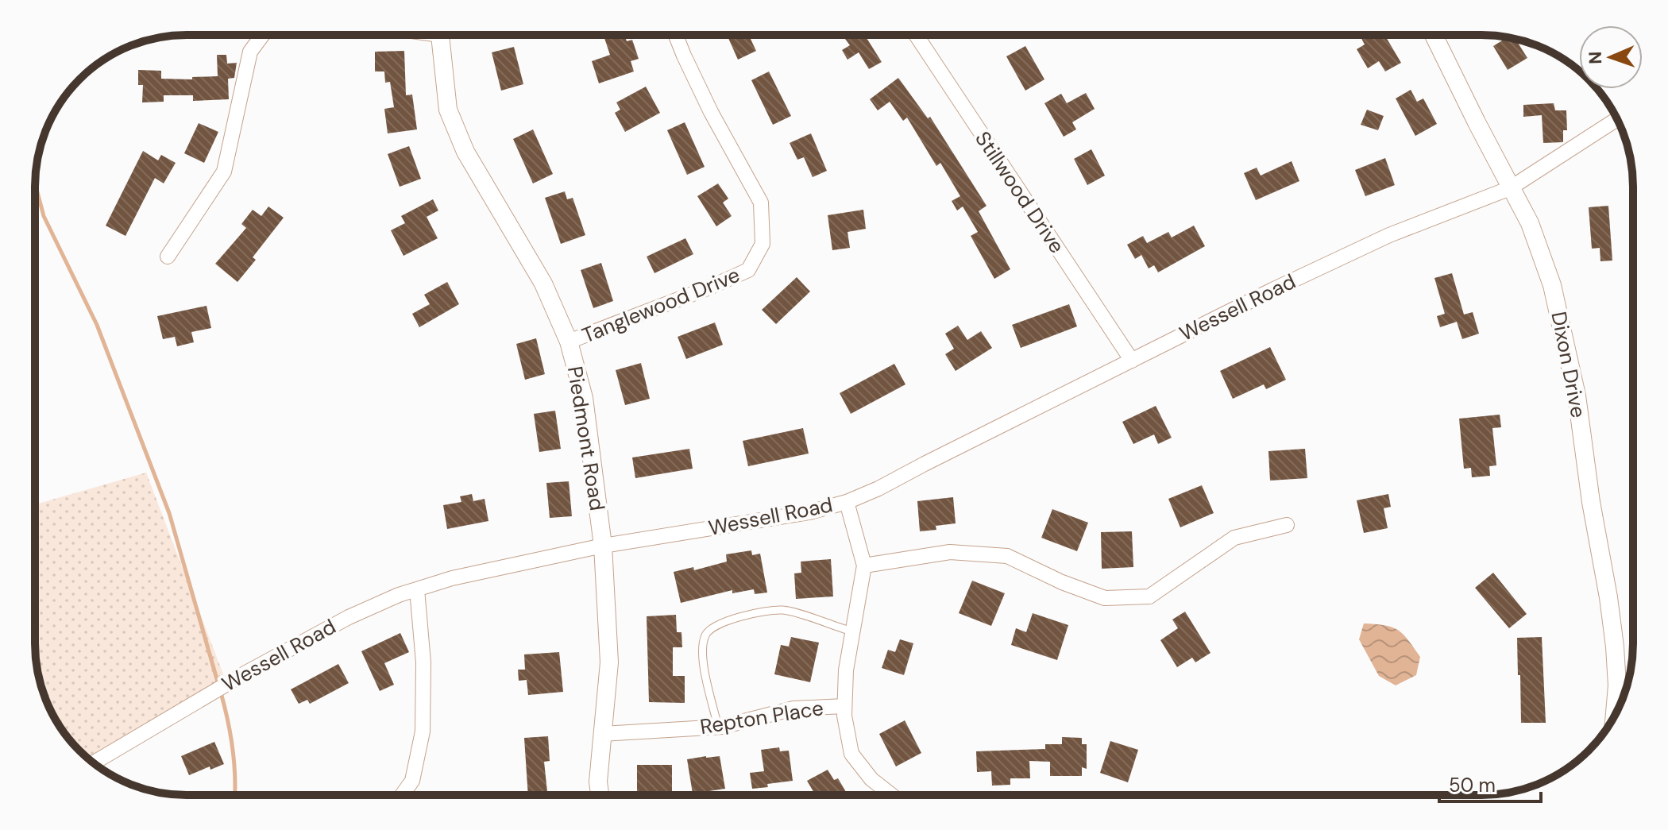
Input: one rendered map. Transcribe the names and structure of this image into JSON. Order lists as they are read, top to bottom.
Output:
{
  "streets": {
    "street": [
      "Stillwood Drive",
      "Tanglewood Drive",
      "Wessell Road",
      "Dixon Drive",
      "Piedmont Road",
      "Repton Place"
    ]
  },
  "crossings": [
    ["Stillwood Drive", "Wessell Road"],
    ["Tanglewood Drive", "Piedmont Road"],
    ["Wessell Road", "Dixon Drive"],
    ["Wessell Road", "Piedmont Road"],
    ["Piedmont Road", "Repton Place"]
  ],
  "scale_bar": "50 m",
  "north": "left"
}
